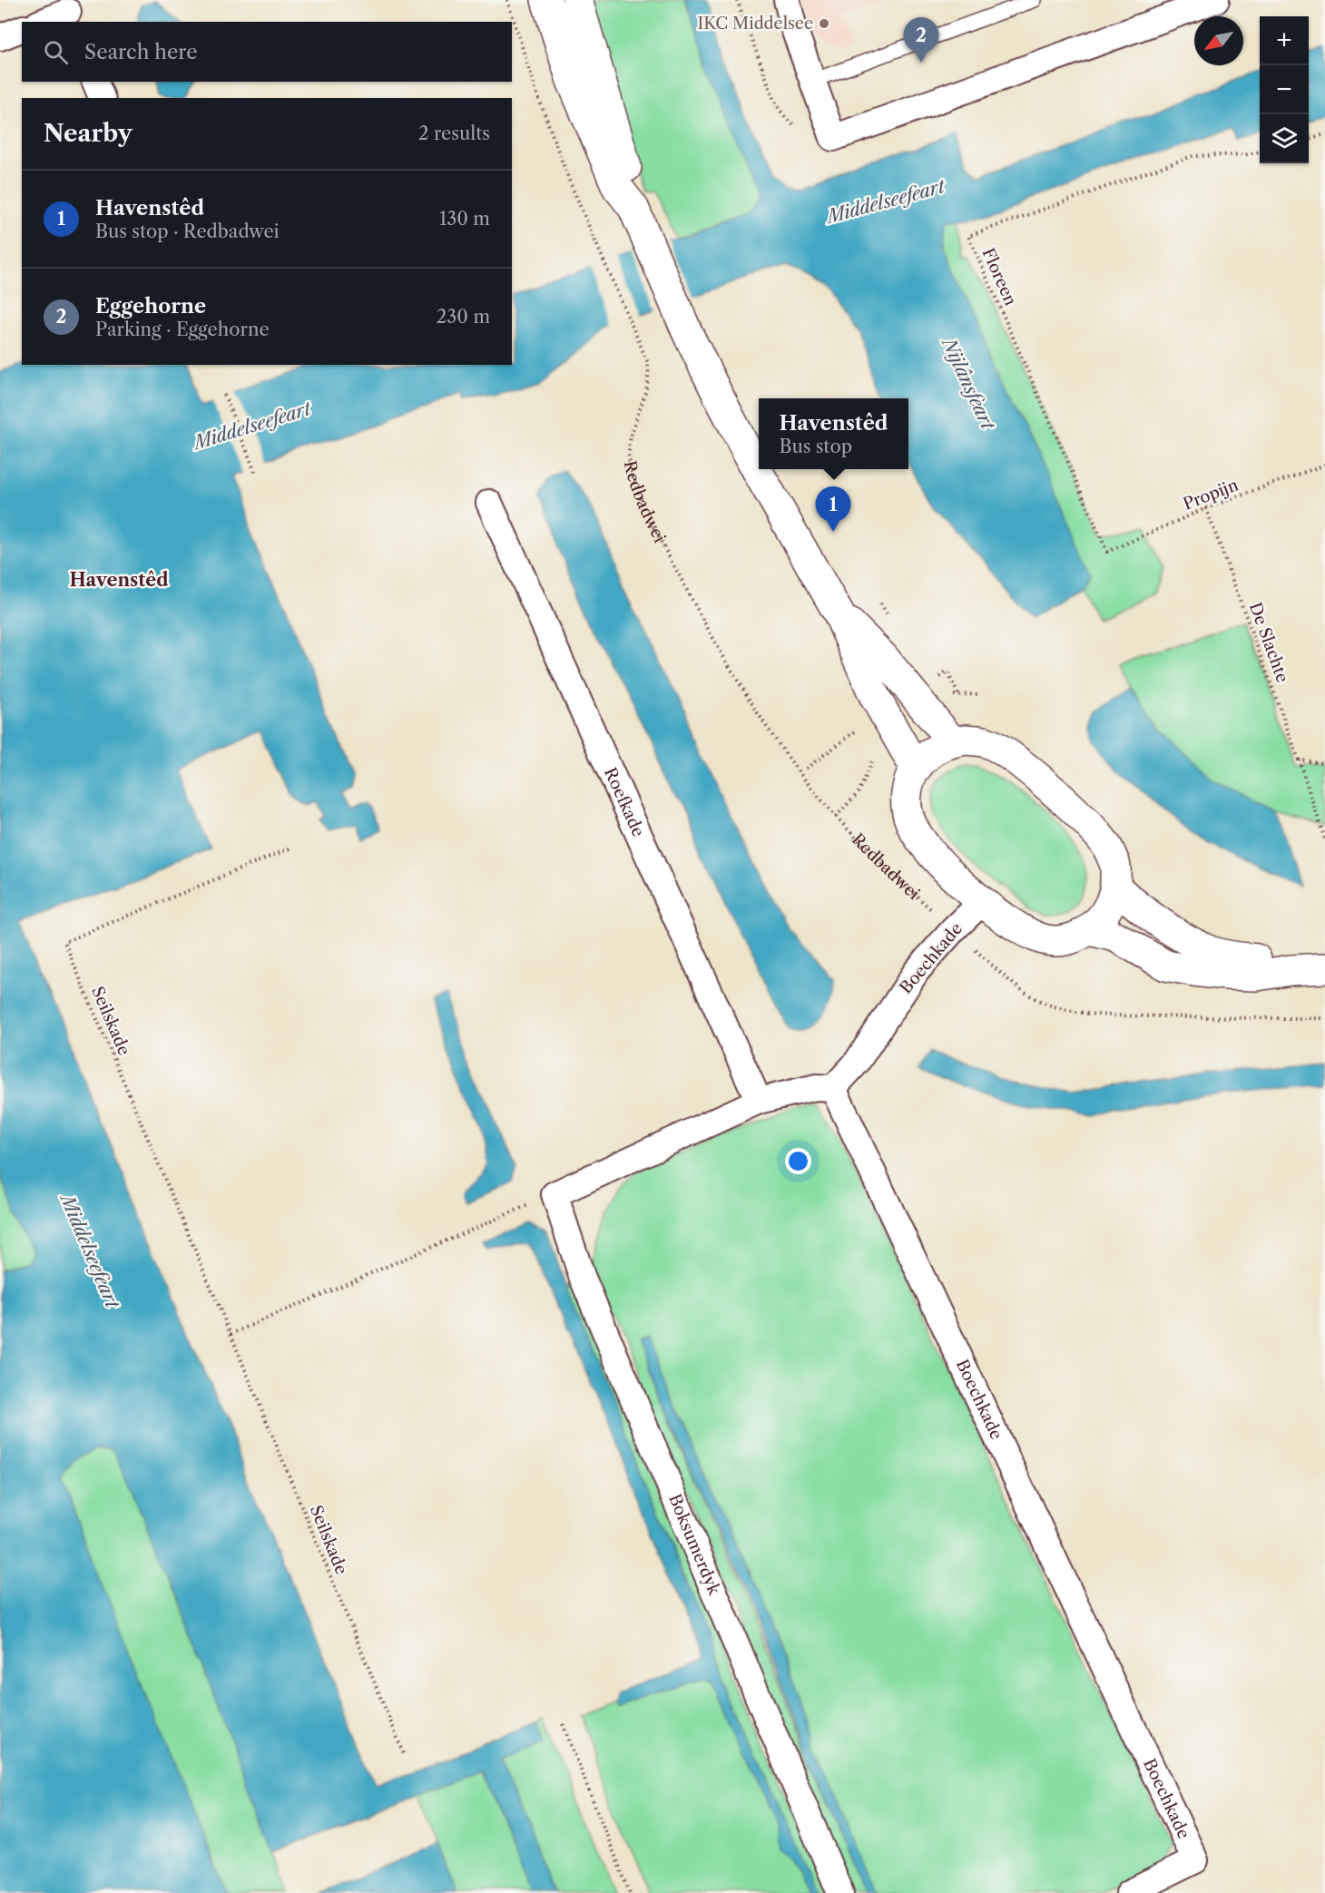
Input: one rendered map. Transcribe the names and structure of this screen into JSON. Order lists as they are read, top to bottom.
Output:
{
  "streets": {
    "street": ["Roefkade", "Boechkade", "Boksumerdyk"],
    "path": [
      "Floreen",
      "Propijn",
      "Redbadwei",
      "De Slachte",
      "Seilskade"
    ]
  },
  "crossings": [
    ["Floreen", "Propijn"],
    ["Propijn", "De Slachte"],
    ["Redbadwei", "Boechkade"]
  ],
  "districts": ["Havenstêd"],
  "water": ["Middelseefeart", "Nijlânsfeart"],
  "places": ["IKC Middelsee"],
  "north": "bottom left",
  "page": {
    "map_buttons": ["+", "−"],
    "pins": ["2", "1"],
    "search": "Search here",
    "heading": ["Nearby", "2 results"],
    "list": [
      {
        "mark": "1",
        "name": "Havenstêd",
        "note": "Bus stop · Redbadwei",
        "value": "130 m"
      },
      {
        "mark": "2",
        "name": "Eggehorne",
        "note": "Parking · Eggehorne",
        "value": "230 m"
      }
    ],
    "popup": ["Havenstêd", "Bus stop"]
  }
}
